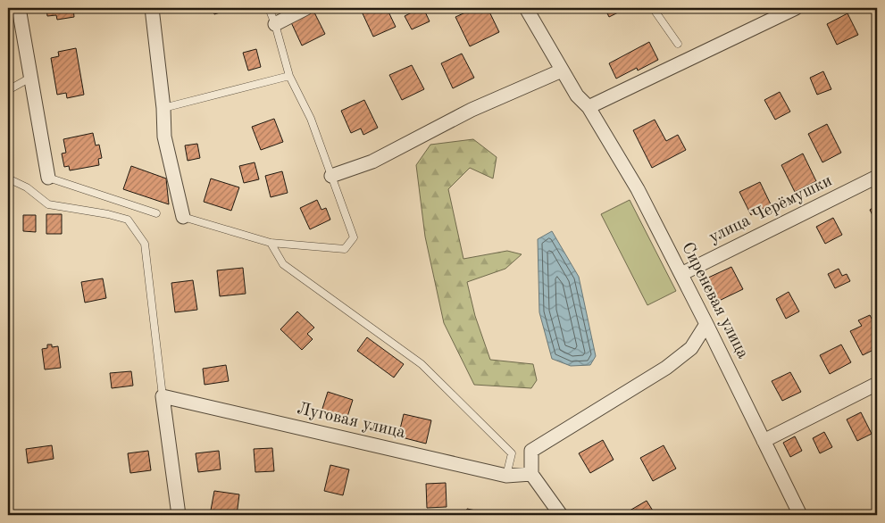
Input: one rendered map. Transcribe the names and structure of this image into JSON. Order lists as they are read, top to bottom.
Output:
{
  "streets": {
    "street": ["улица Черёмушки", "Сиреневая улица", "Луговая улица"]
  },
  "crossings": [
    ["улица Черёмушки", "Сиреневая улица"]
  ]
}
